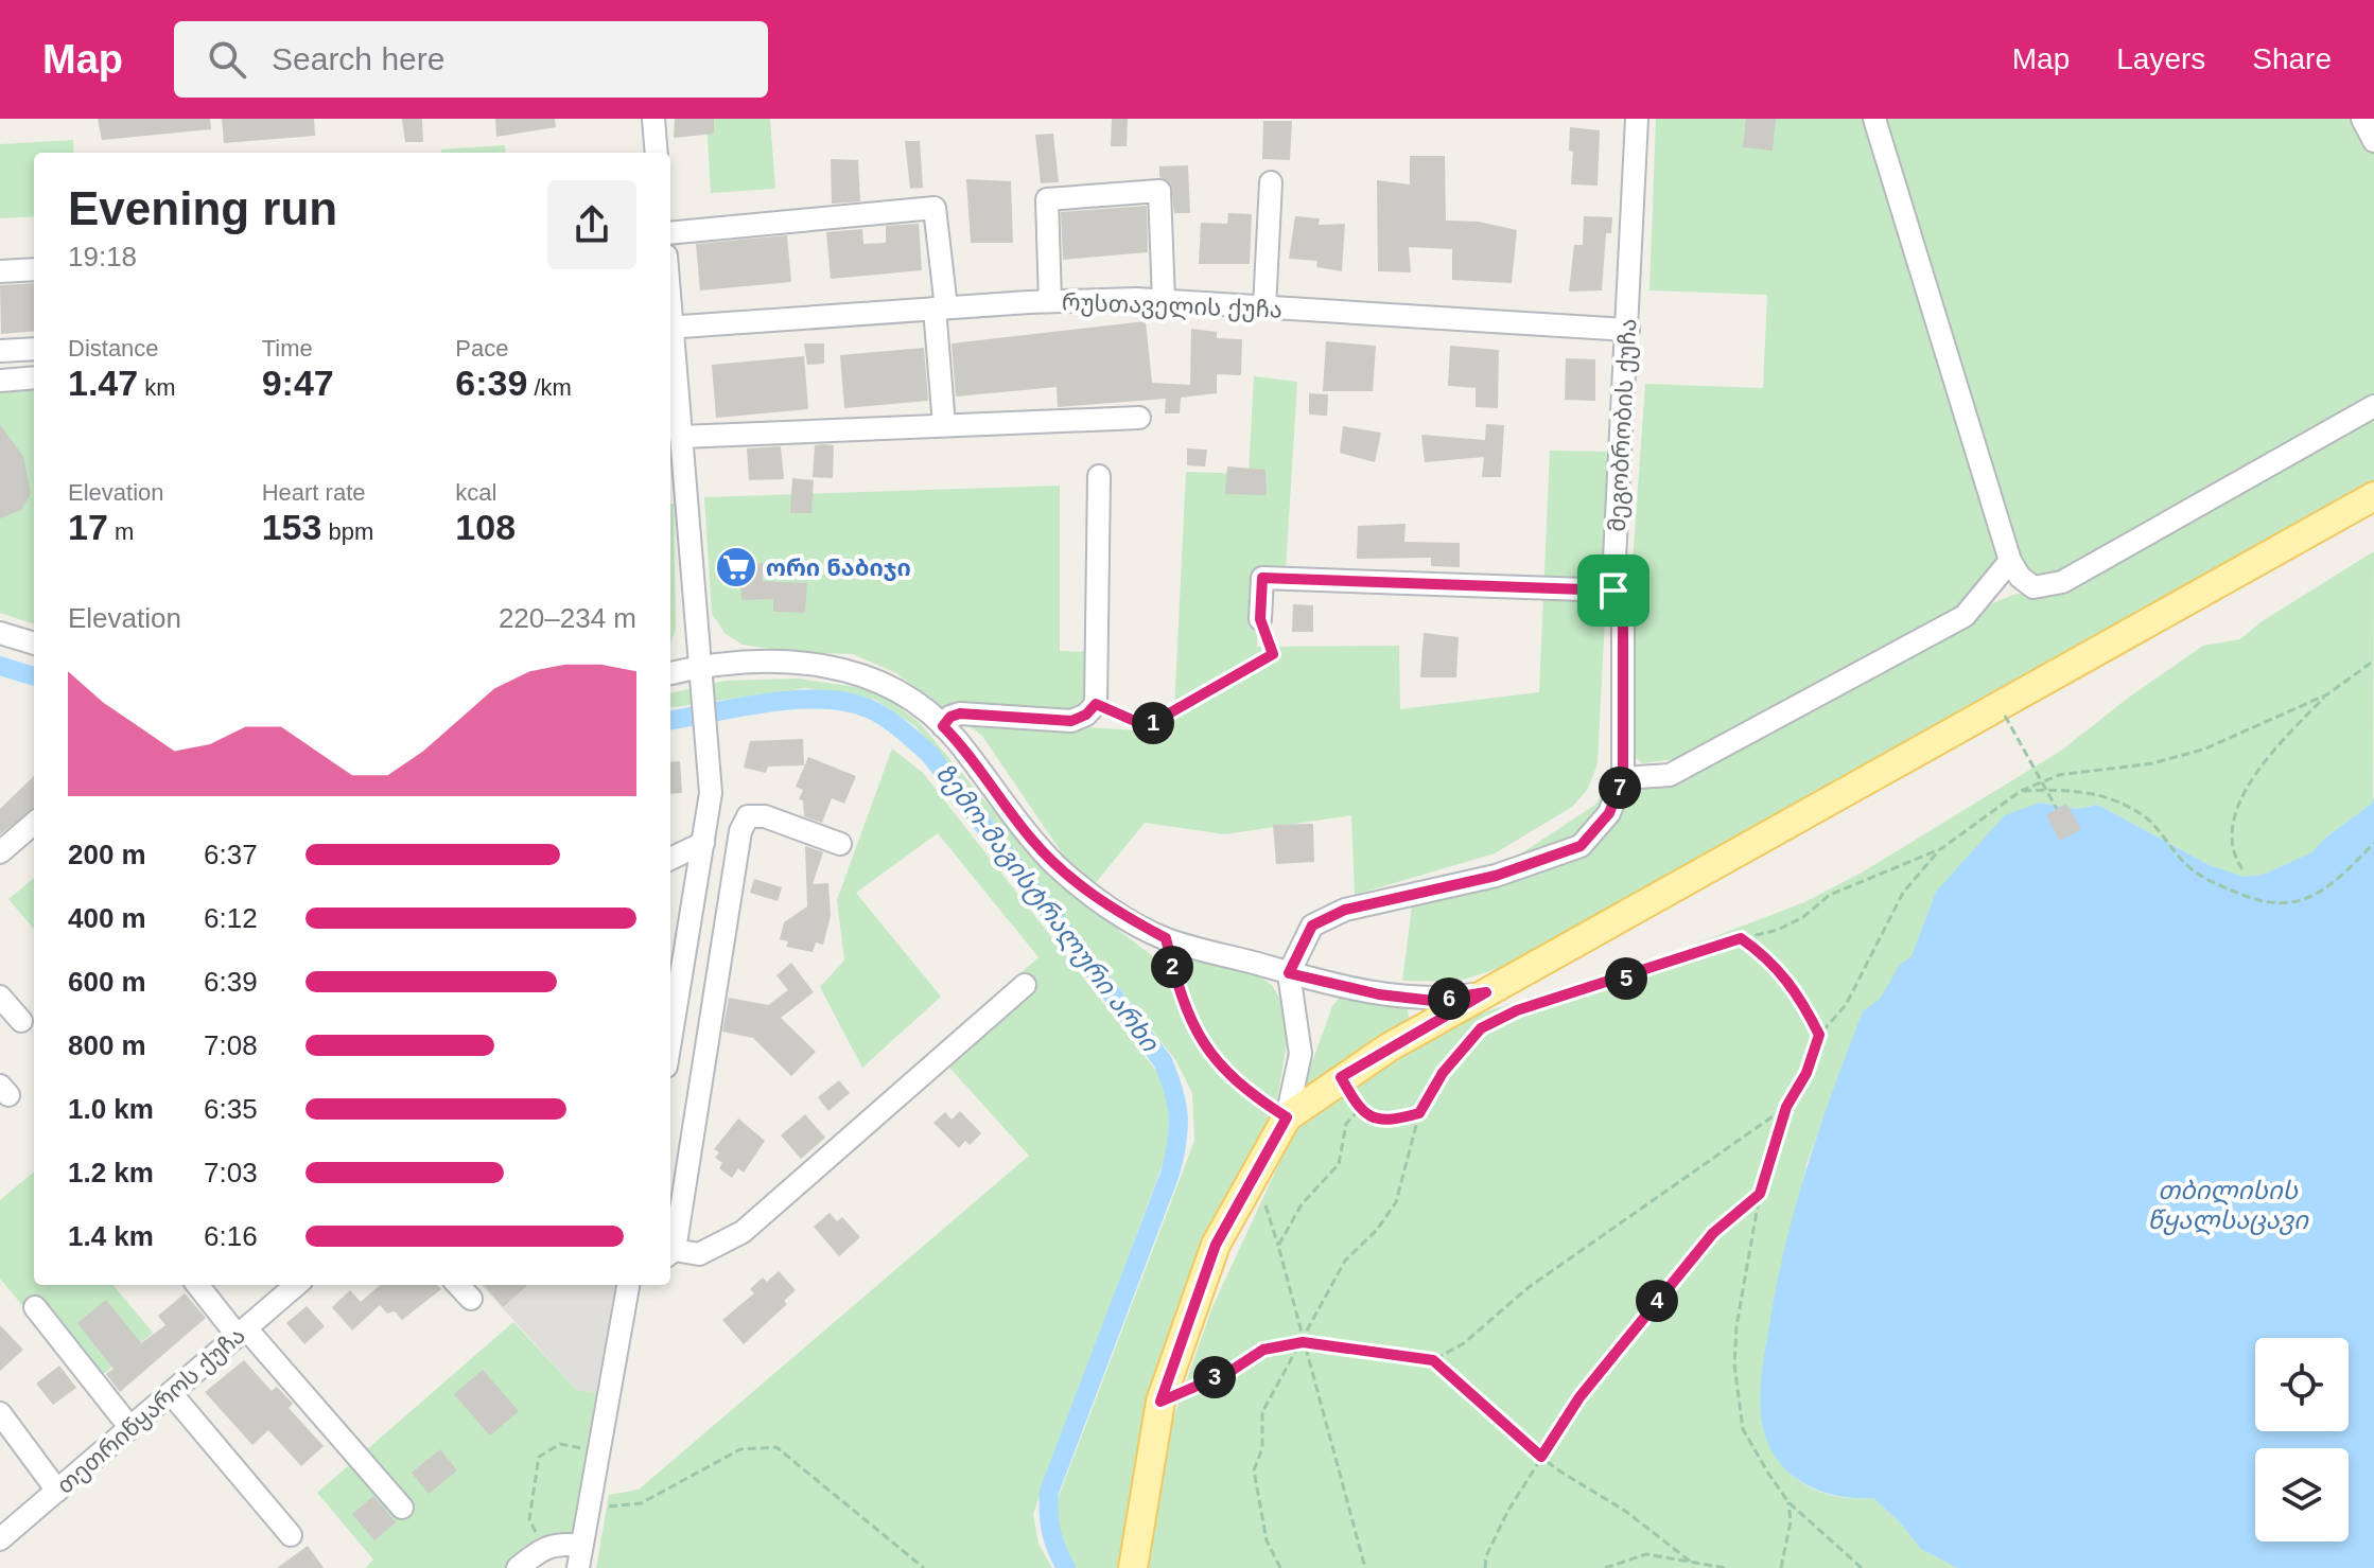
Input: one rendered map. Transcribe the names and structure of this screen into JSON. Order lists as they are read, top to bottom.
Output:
{
  "streets": {
    "street": ["რუსთაველის ქუჩა", "მეგობრობის ქუჩა", "თეთრიწყაროს ქუჩა"]
  },
  "crossings": [
    ["რუსთაველის ქუჩა", "მეგობრობის ქუჩა"]
  ],
  "water": ["ზემო-მაგისტრალური არხი", "თბილისის წყალსაცავი"],
  "places": {
    "supermarket": ["ორი ნაბიჯი"]
  },
  "page": {
    "header": "Map",
    "search": "Search here",
    "nav": ["Map", "Layers", "Share"],
    "heading": ["Evening run", "19:18"],
    "stats": [
      ["Distance", "1.47 km"],
      ["Time", "9:47"],
      ["Pace", "6:39 /km"],
      ["Elevation", "17 m"],
      ["Heart rate", "153 bpm"],
      ["kcal", "108"]
    ],
    "chart": ["Elevation", "220–234 m"],
    "pins": [
      "1",
      "7",
      "2",
      "5",
      "6",
      "4",
      "3"
    ],
    "list": [
      {
        "name": "200 m",
        "note": "6:37"
      },
      {
        "name": "400 m",
        "note": "6:12"
      },
      {
        "name": "600 m",
        "note": "6:39"
      },
      {
        "name": "800 m",
        "note": "7:08"
      },
      {
        "name": "1.0 km",
        "note": "6:35"
      },
      {
        "name": "1.2 km",
        "note": "7:03"
      },
      {
        "name": "1.4 km",
        "note": "6:16"
      }
    ]
  }
}
